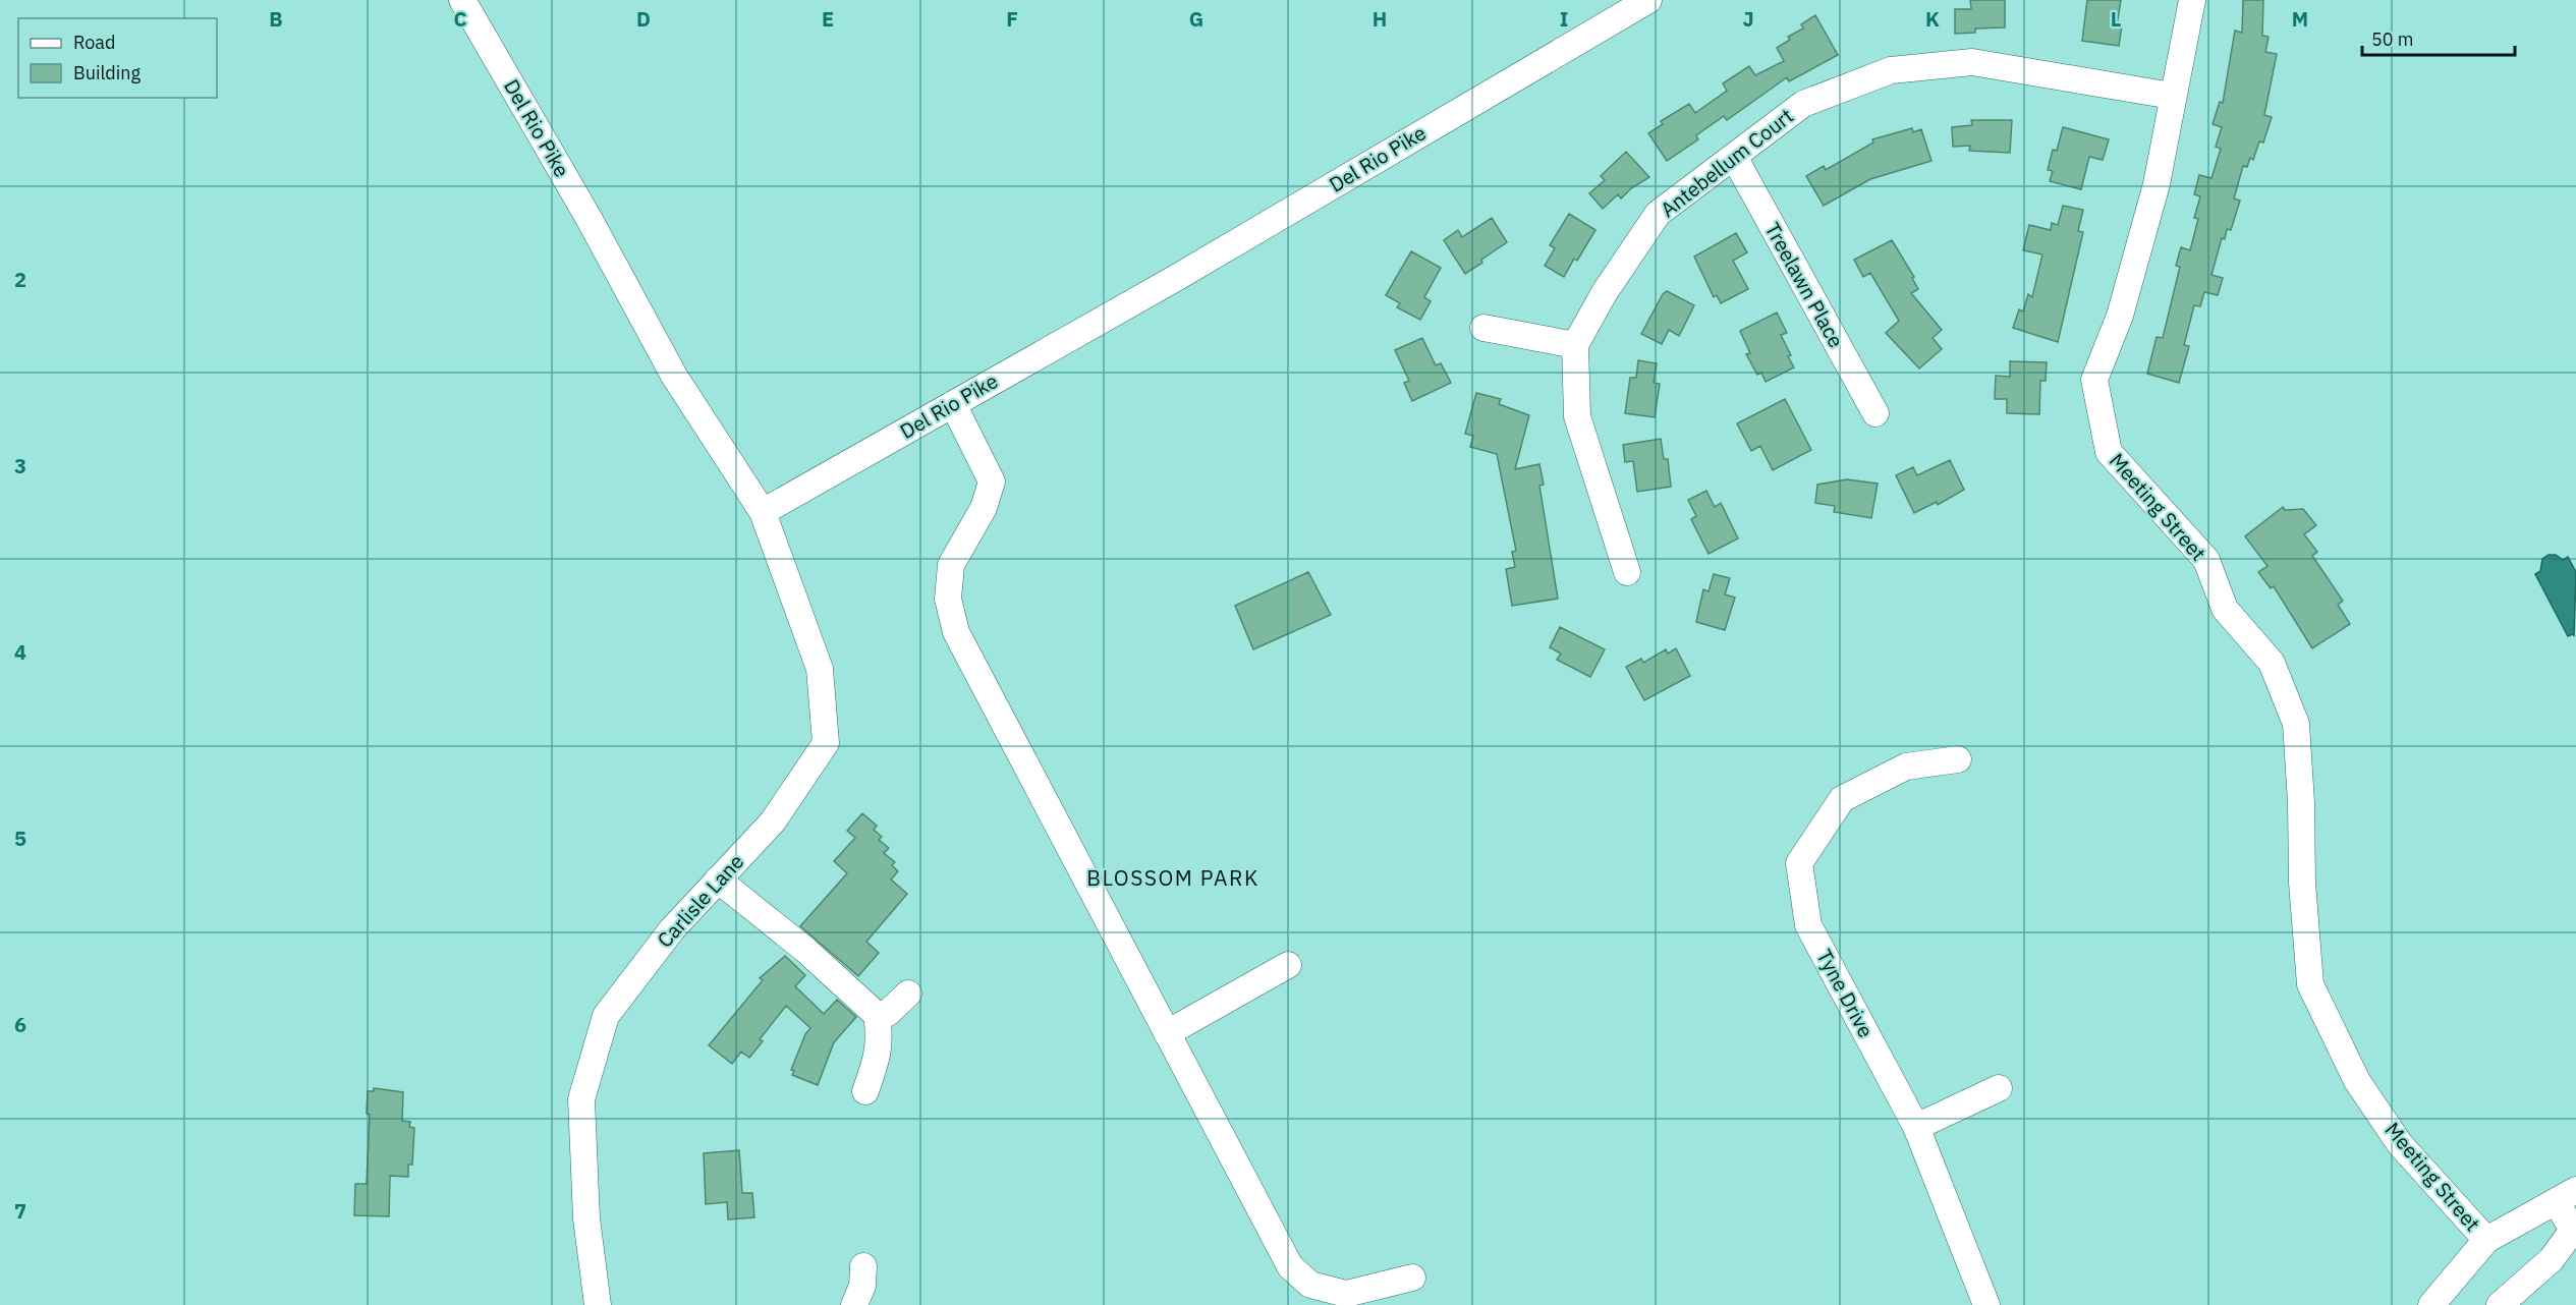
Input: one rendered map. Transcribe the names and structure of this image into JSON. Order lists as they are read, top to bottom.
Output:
{
  "streets": {
    "street": [
      "Del Rio Pike",
      "Antebellum Court",
      "Treelawn Place",
      "Meeting Street",
      "Carlisle Lane",
      "Tyne Drive"
    ]
  },
  "crossings": [
    ["Del Rio Pike", "Carlisle Lane"],
    ["Antebellum Court", "Treelawn Place"],
    ["Antebellum Court", "Meeting Street"]
  ],
  "districts": ["BLOSSOM PARK"],
  "legend": ["Road", "Building"],
  "scale_bar": "50 m",
  "grid": {
    "columns": [
      "B",
      "C",
      "D",
      "E",
      "F",
      "G",
      "H",
      "I",
      "J",
      "K",
      "L",
      "M"
    ],
    "rows": [
      "2",
      "3",
      "4",
      "5",
      "6",
      "7"
    ]
  }
}
